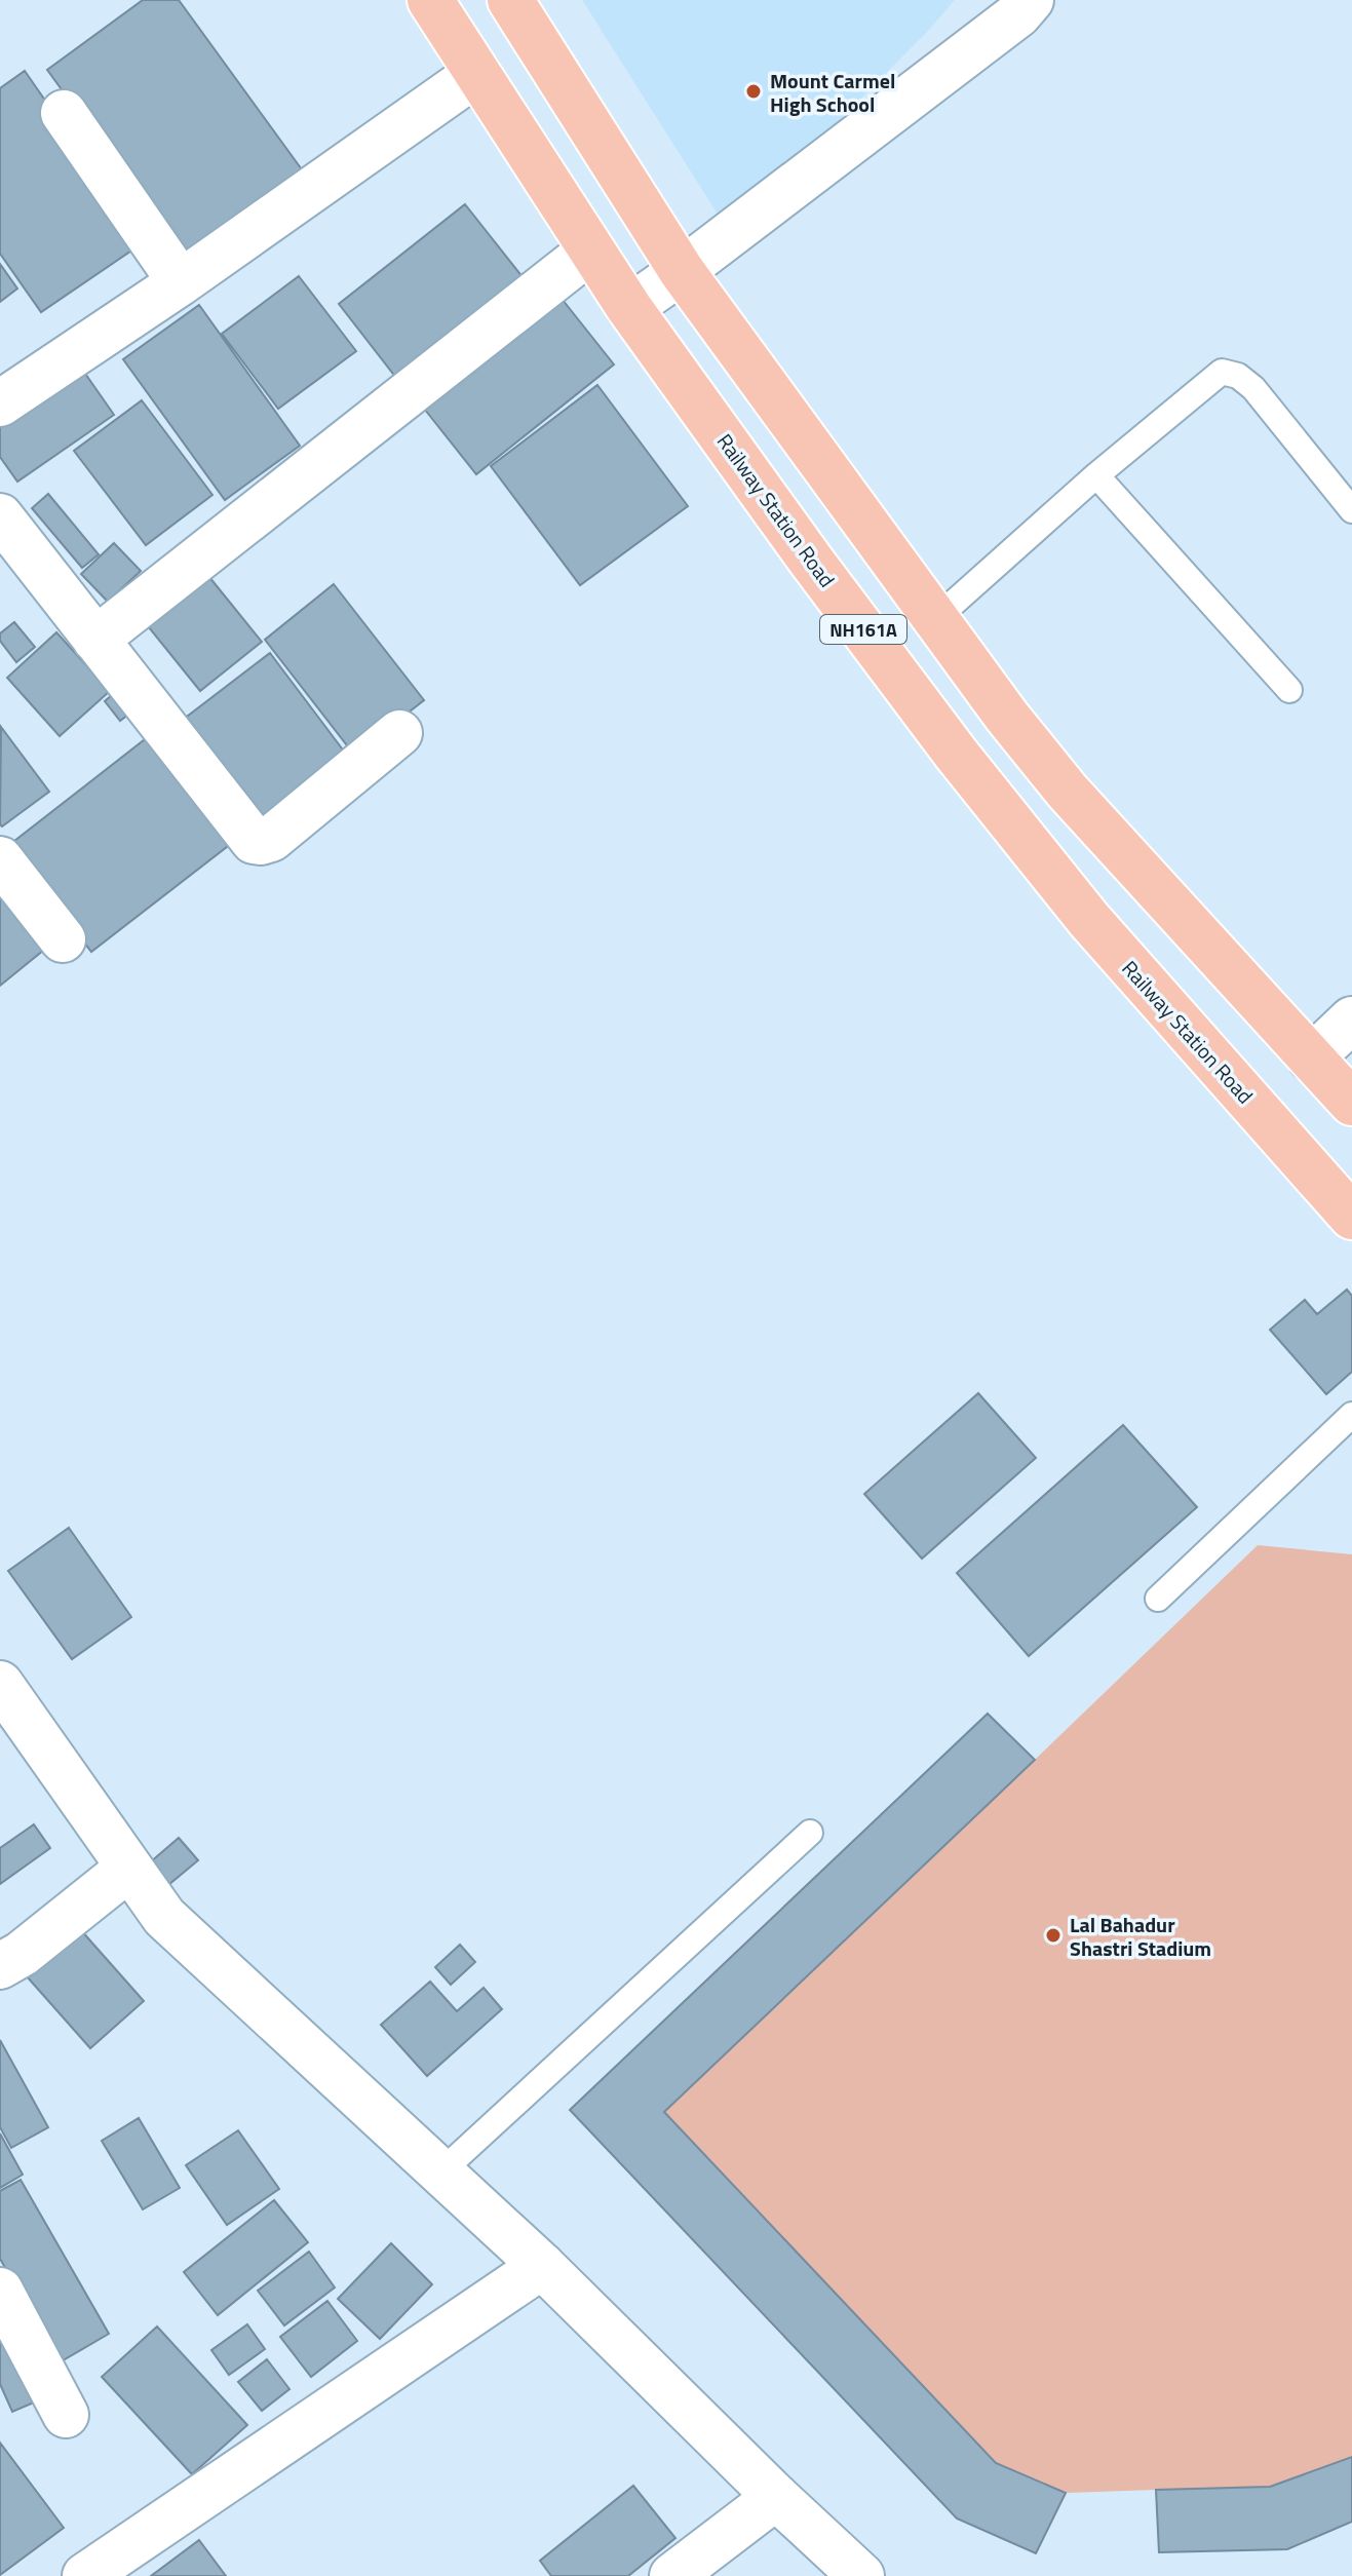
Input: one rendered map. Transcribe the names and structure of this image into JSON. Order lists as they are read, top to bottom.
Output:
{
  "streets": {
    "highway": ["Railway Station Road", "NH161A"]
  },
  "places": ["Mount Carmel High School", "Lal Bahadur Shastri Stadium"]
}
